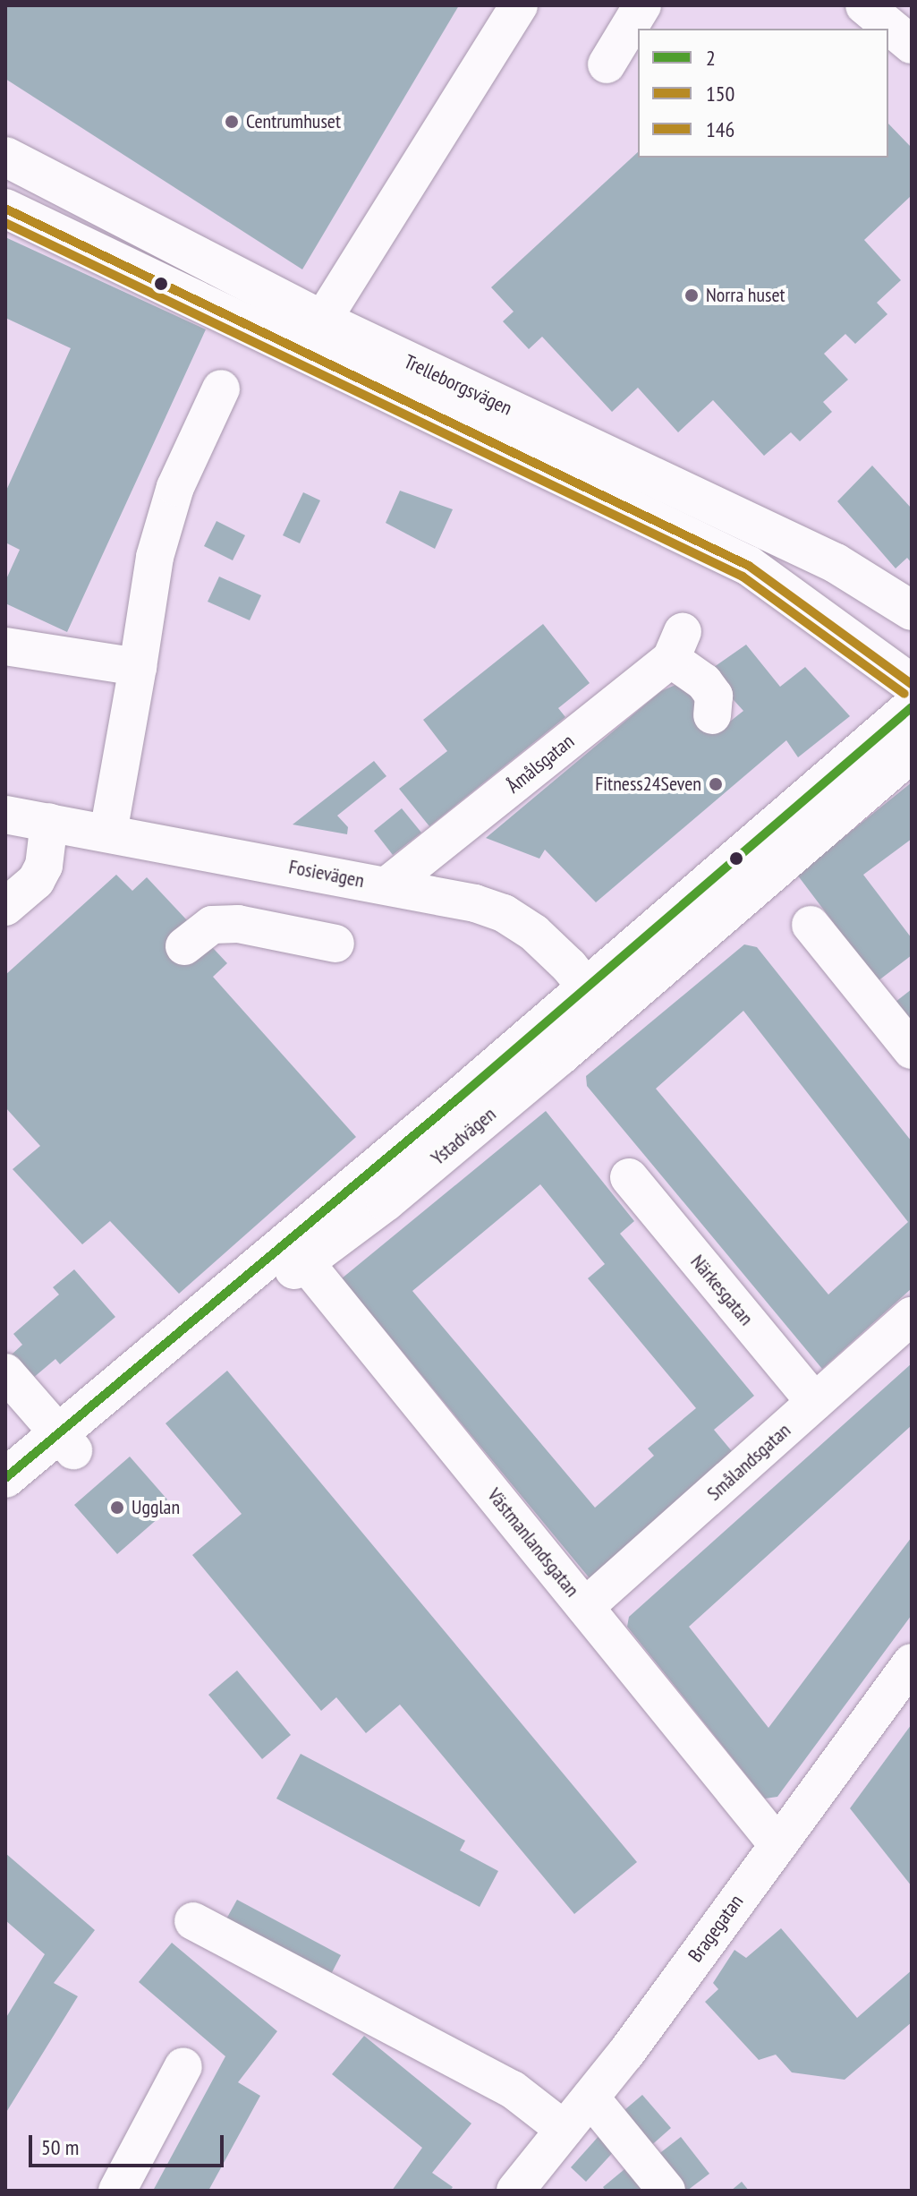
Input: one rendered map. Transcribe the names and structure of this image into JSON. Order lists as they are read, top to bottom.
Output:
{
  "streets": {
    "main road": ["Trelleborgsvägen", "Ystadvägen"],
    "street": [
      "Åmålsgatan",
      "Fosievägen",
      "Närkesgatan",
      "Smålandsgatan",
      "Västmanlandsgatan",
      "Bragegatan"
    ]
  },
  "crossings": [
    ["Åmålsgatan", "Fosievägen"],
    ["Fosievägen", "Ystadvägen"],
    ["Ystadvägen", "Västmanlandsgatan"],
    ["Närkesgatan", "Smålandsgatan"],
    ["Smålandsgatan", "Västmanlandsgatan"],
    ["Västmanlandsgatan", "Bragegatan"]
  ],
  "places": [
    "Centrumhuset",
    "Norra huset",
    "Fitness24Seven",
    "Ugglan"
  ],
  "lines": ["transit line 150", "transit line 146", "transit line 2"],
  "legend": ["2", "150", "146"],
  "scale_bar": "50 m"
}
